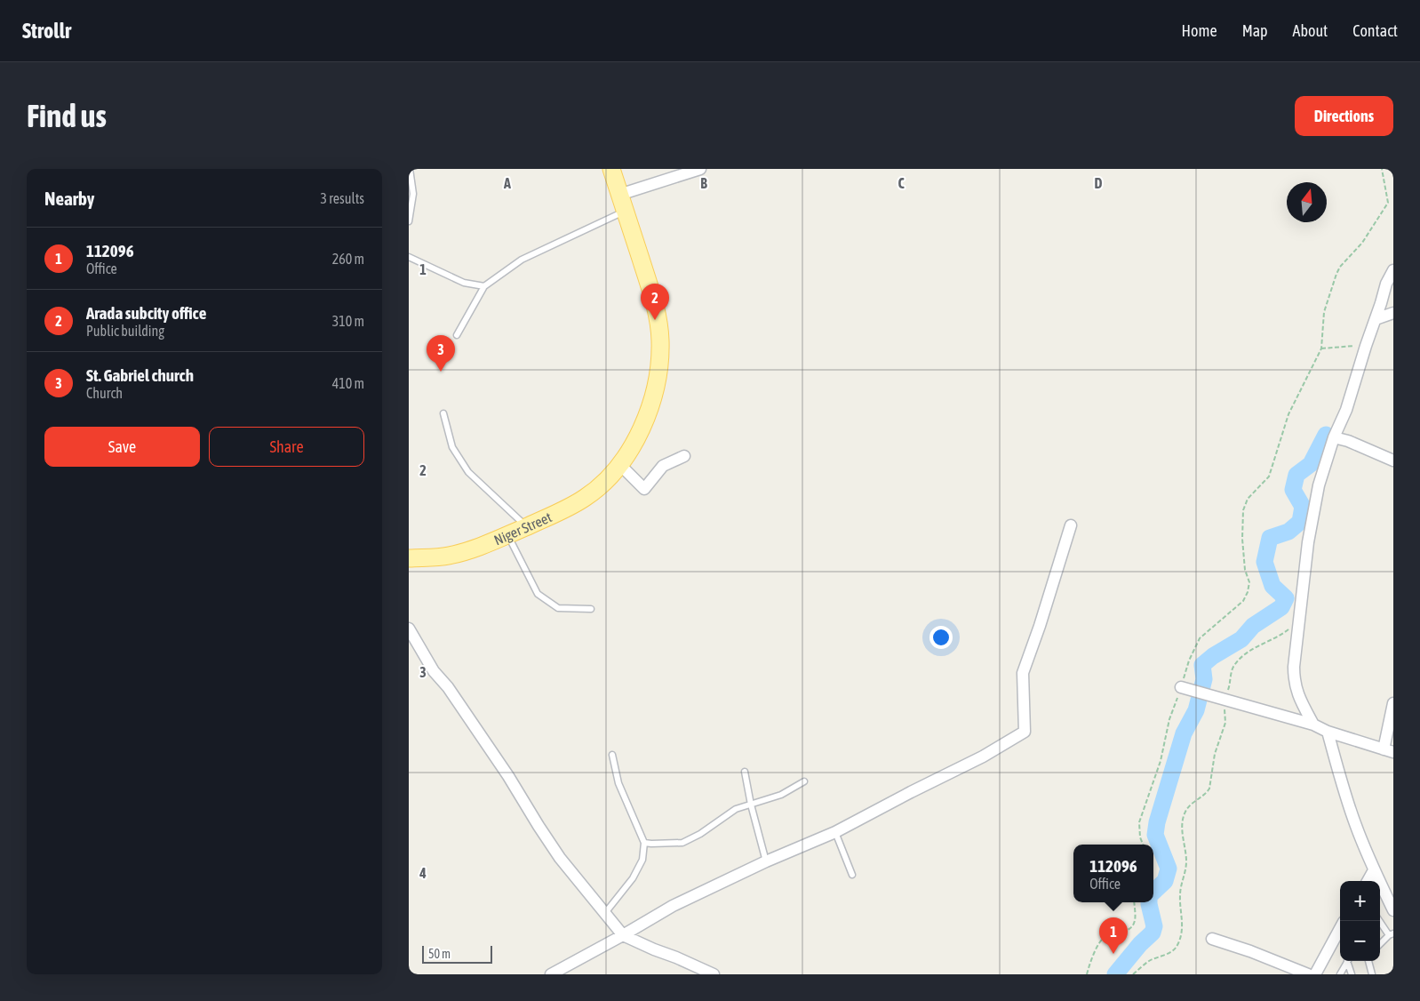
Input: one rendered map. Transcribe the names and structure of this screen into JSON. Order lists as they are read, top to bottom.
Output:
{
  "streets": {
    "main road": ["Niger Street"]
  },
  "scale_bar": "50 m",
  "north": "top",
  "page": {
    "header": "Strollr",
    "nav": [
      "Home",
      "Map",
      "About",
      "Contact"
    ],
    "buttons": [
      "Directions",
      ["Save", "Share"]
    ],
    "title": "Find us",
    "heading": ["Nearby", "3 results"],
    "list": [
      {
        "mark": "1",
        "name": "112096",
        "note": "Office",
        "value": "260 m"
      },
      {
        "mark": "2",
        "name": "Arada subcity office",
        "note": "Public building",
        "value": "310 m"
      },
      {
        "mark": "3",
        "name": "St. Gabriel church",
        "note": "Church",
        "value": "410 m"
      }
    ],
    "pins": ["2", "3", "1"],
    "popup": ["112096", "Office"],
    "map_buttons": ["+", "−"],
    "scale": "50 m"
  },
  "grid": {
    "columns": [
      "A",
      "B",
      "C",
      "D"
    ],
    "rows": [
      "1",
      "2",
      "3",
      "4"
    ]
  }
}
